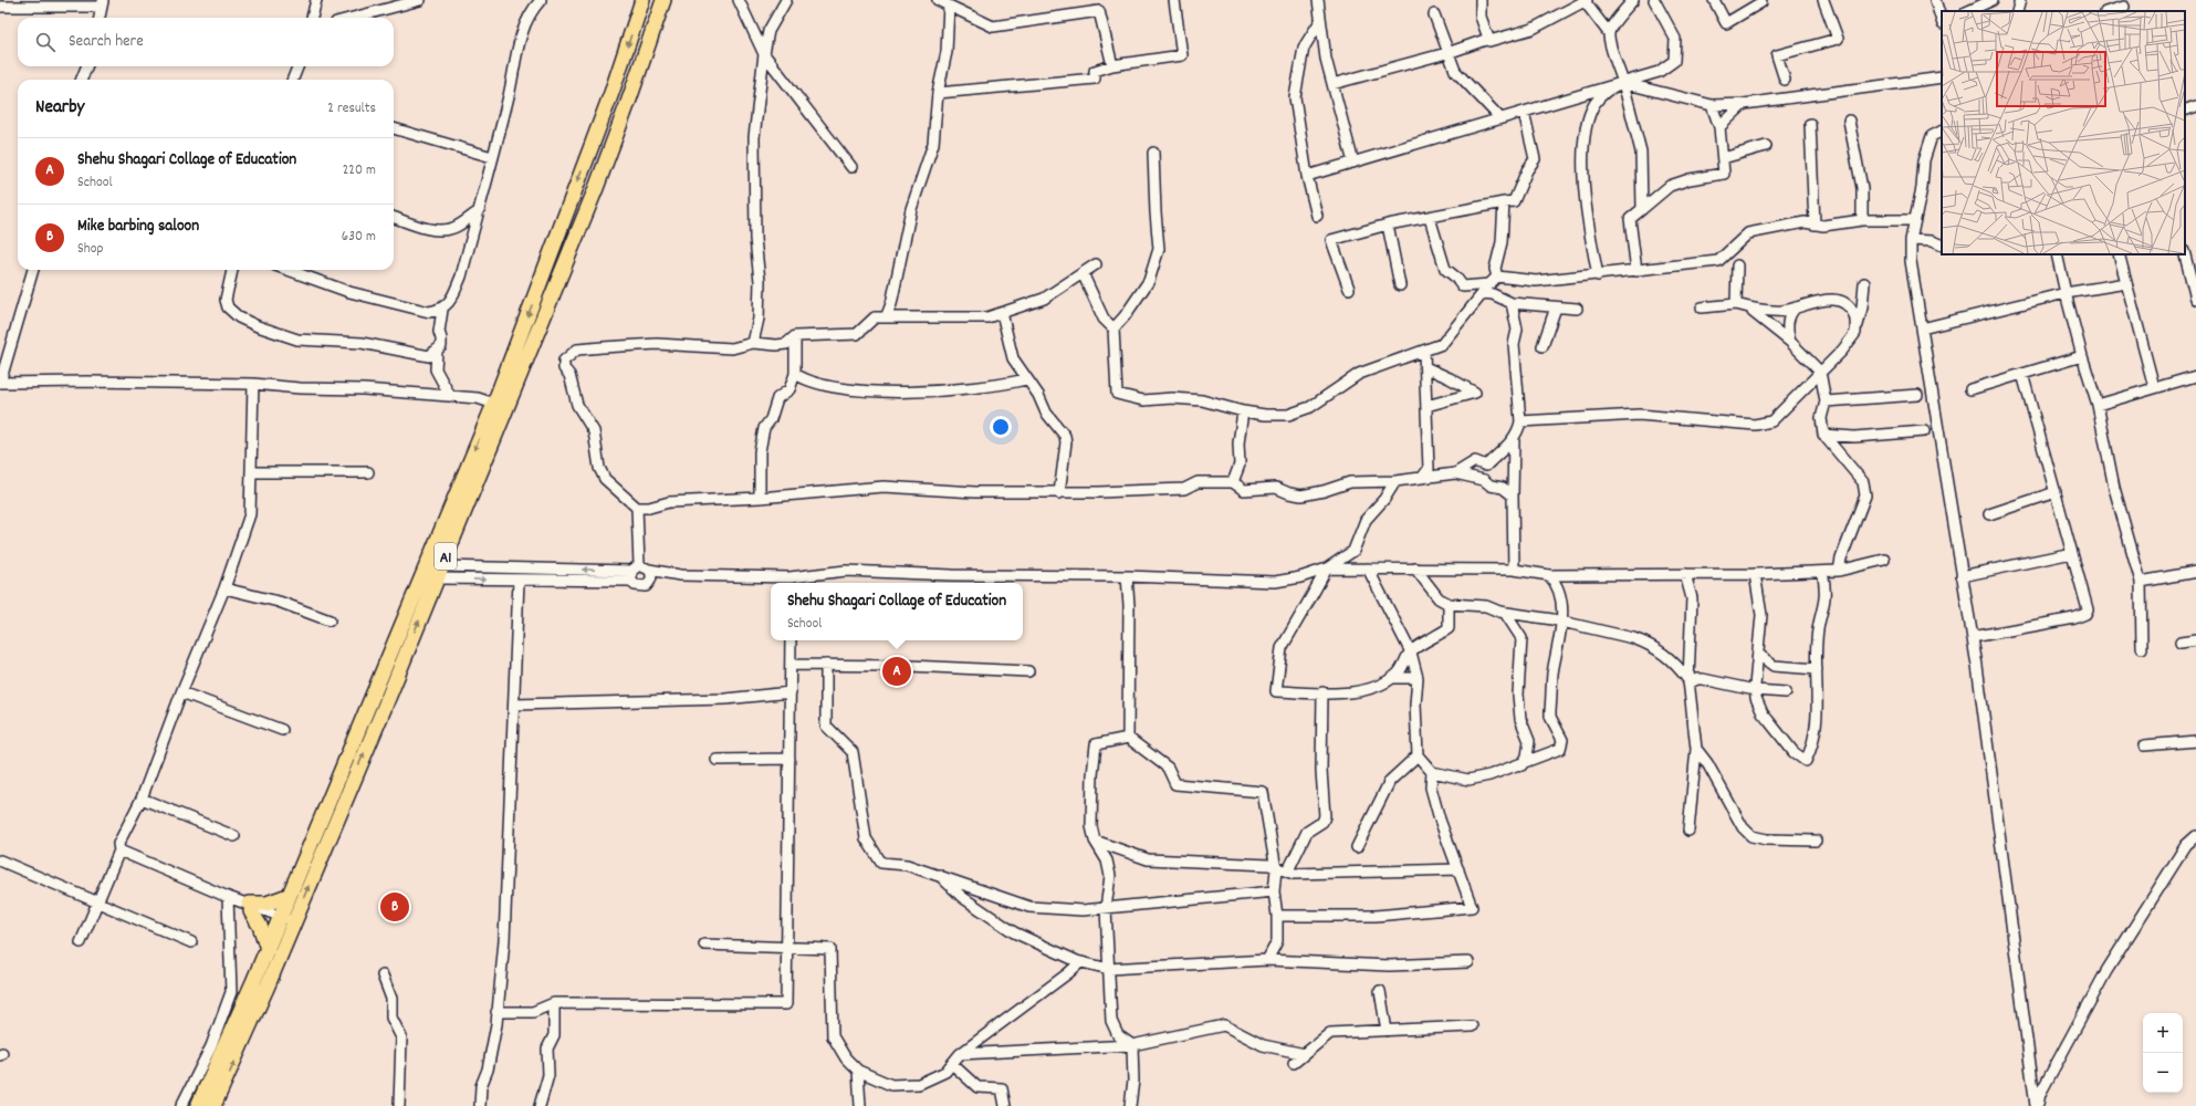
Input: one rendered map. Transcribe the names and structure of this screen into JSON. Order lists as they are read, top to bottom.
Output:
{
  "streets": {
    "highway": ["A1"]
  },
  "page": {
    "search": "Search here",
    "heading": ["Nearby", "2 results"],
    "list": [
      {
        "mark": "A",
        "name": "Shehu Shagari Collage of Education",
        "note": "School",
        "value": "220 m"
      },
      {
        "mark": "B",
        "name": "Mike barbing saloon",
        "note": "Shop",
        "value": "630 m"
      }
    ],
    "popup": ["Shehu Shagari Collage of Education", "School"],
    "pins": ["A", "B"],
    "map_buttons": ["+", "−"]
  }
}
